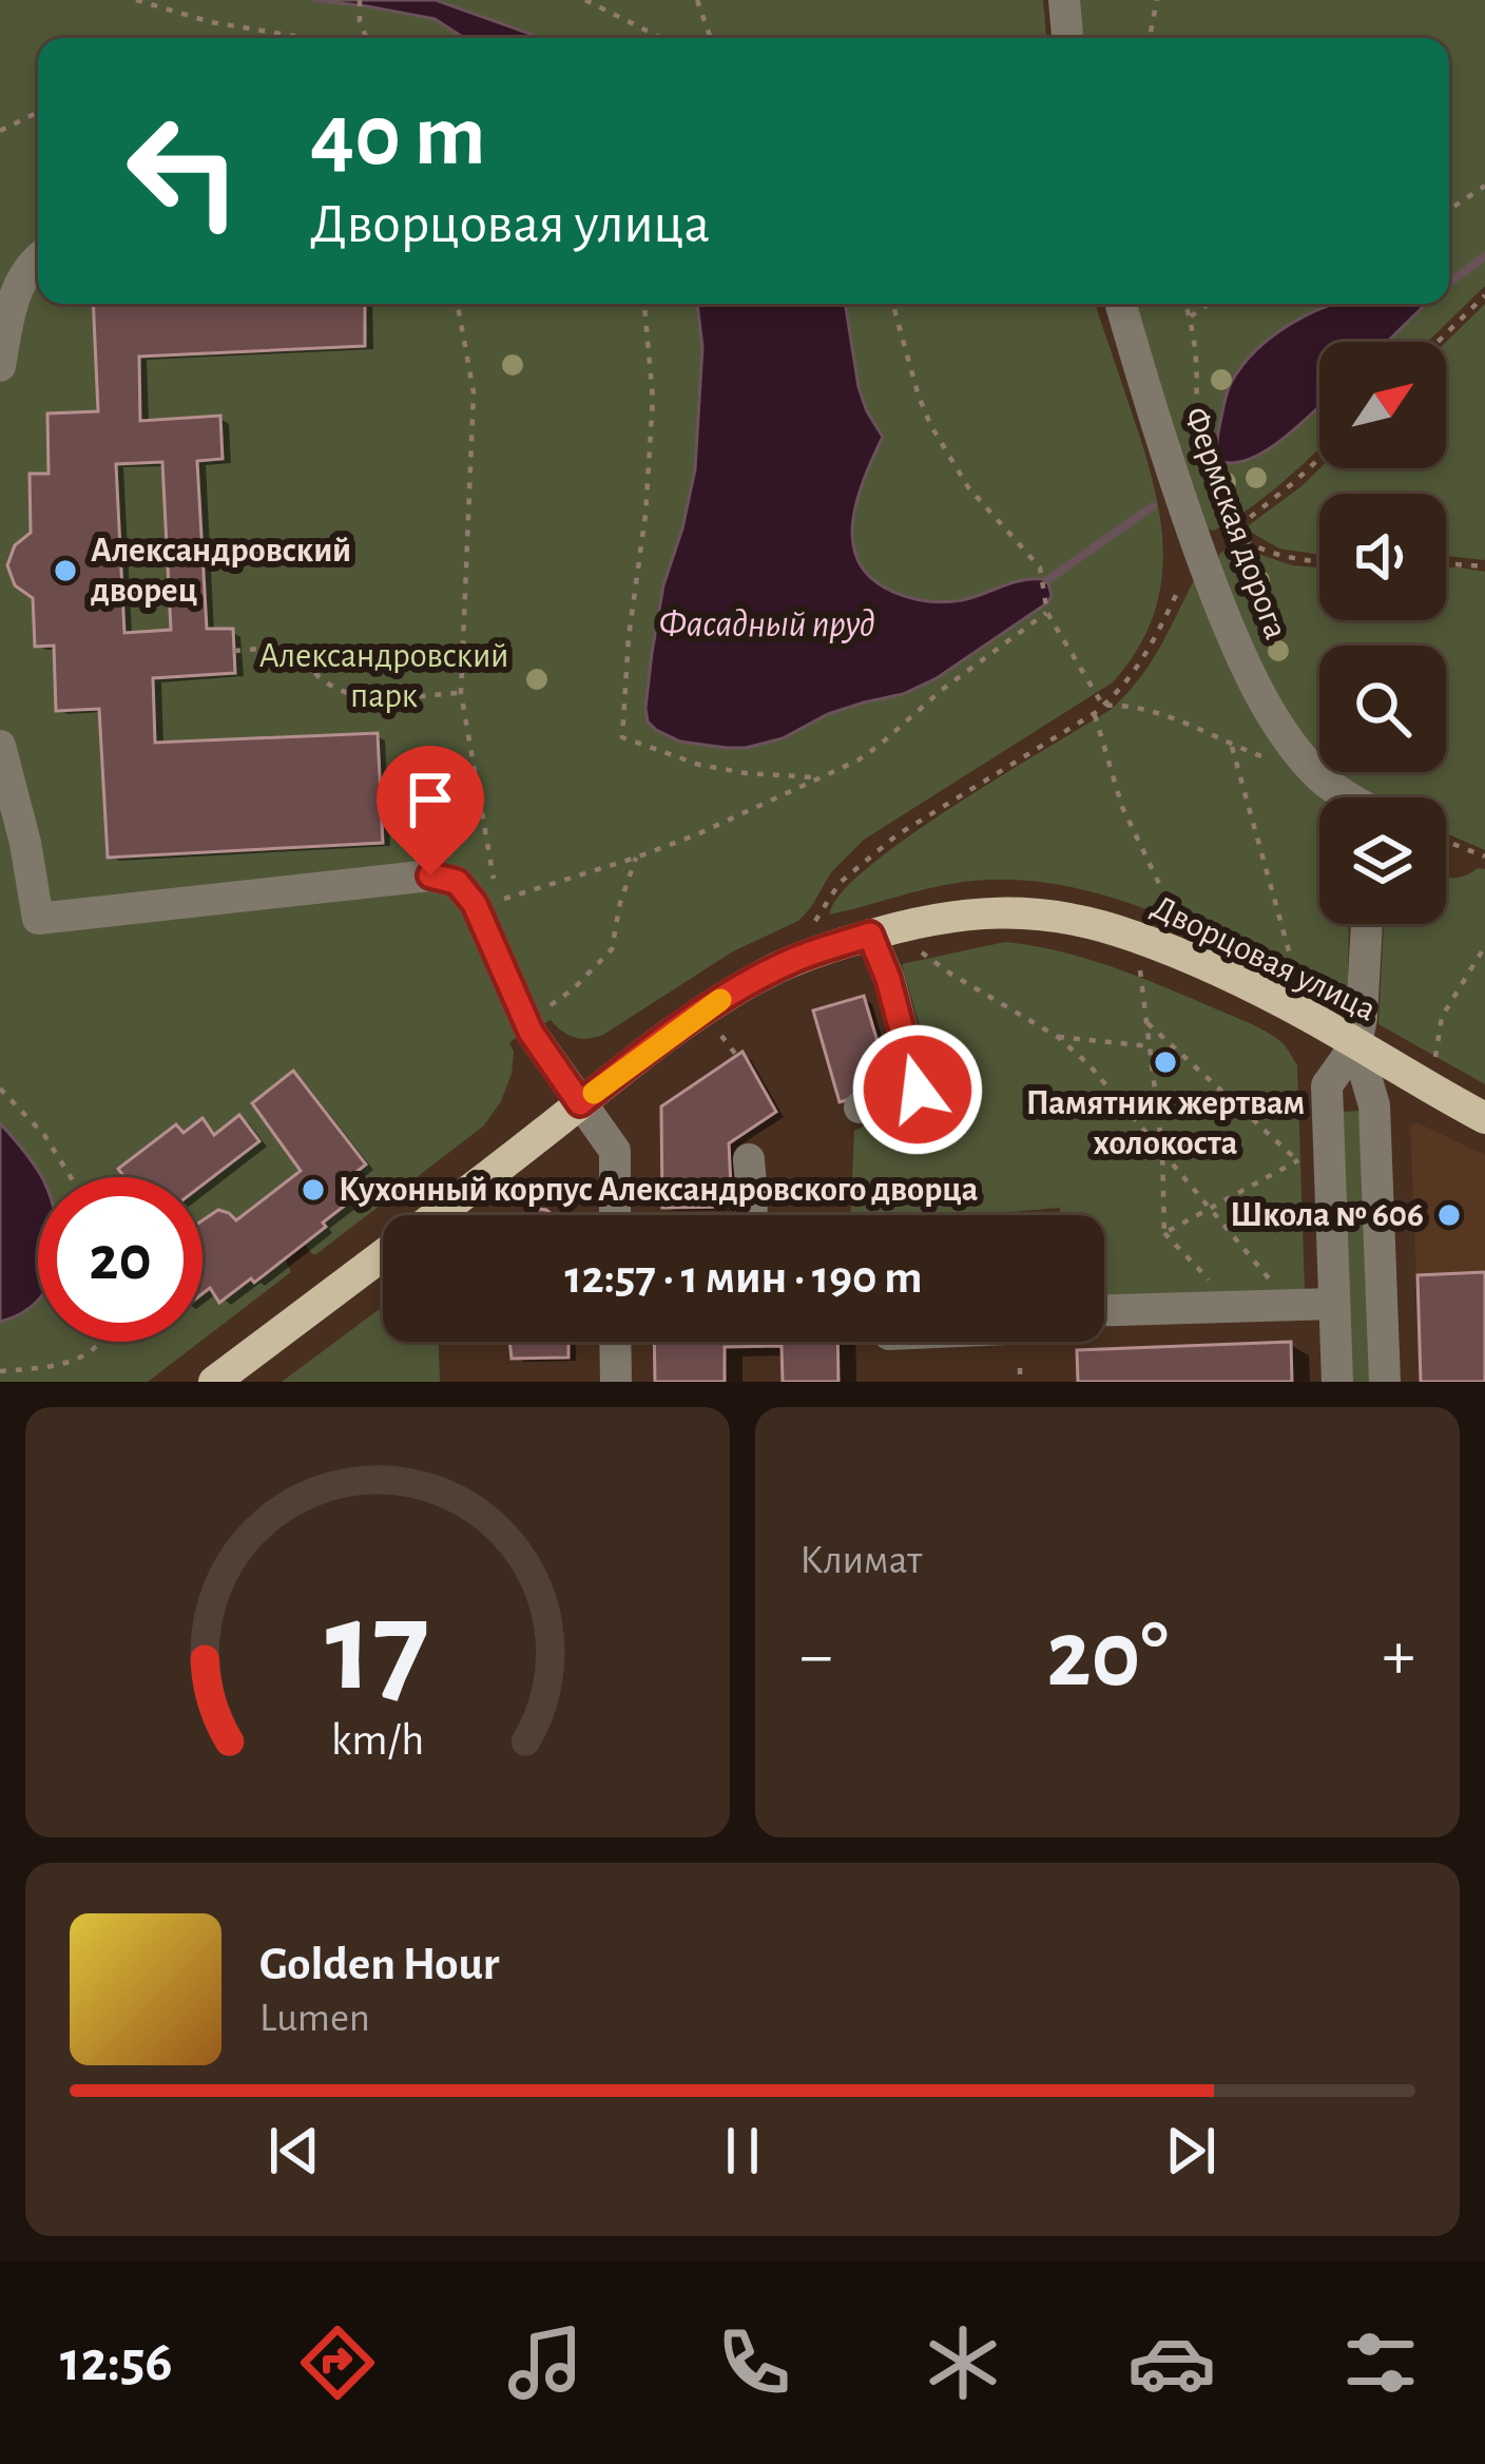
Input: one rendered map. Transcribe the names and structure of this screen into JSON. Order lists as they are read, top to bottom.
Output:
{
  "streets": {
    "main road": ["Дворцовая улица"],
    "street": ["Фермская дорога"]
  },
  "water": ["Фасадный пруд"],
  "parks": ["Александровский парк"],
  "places": [
    "Александровский дворец",
    "Памятник жертвам холокоста",
    "Кухонный корпус Александровского дворца",
    "Школа № 606"
  ],
  "north": "top right",
  "page": {
    "turn": ["40 m", "Дворцовая улица"],
    "limit": "20",
    "trip": "12:57 · 1 мин · 190 m",
    "tile": "Климат",
    "heat": ["−", "20°", "+"],
    "song": ["Golden Hour", "Lumen"],
    "tabs": "12:56",
    "gauge": ["17", "km/h"]
  }
}
